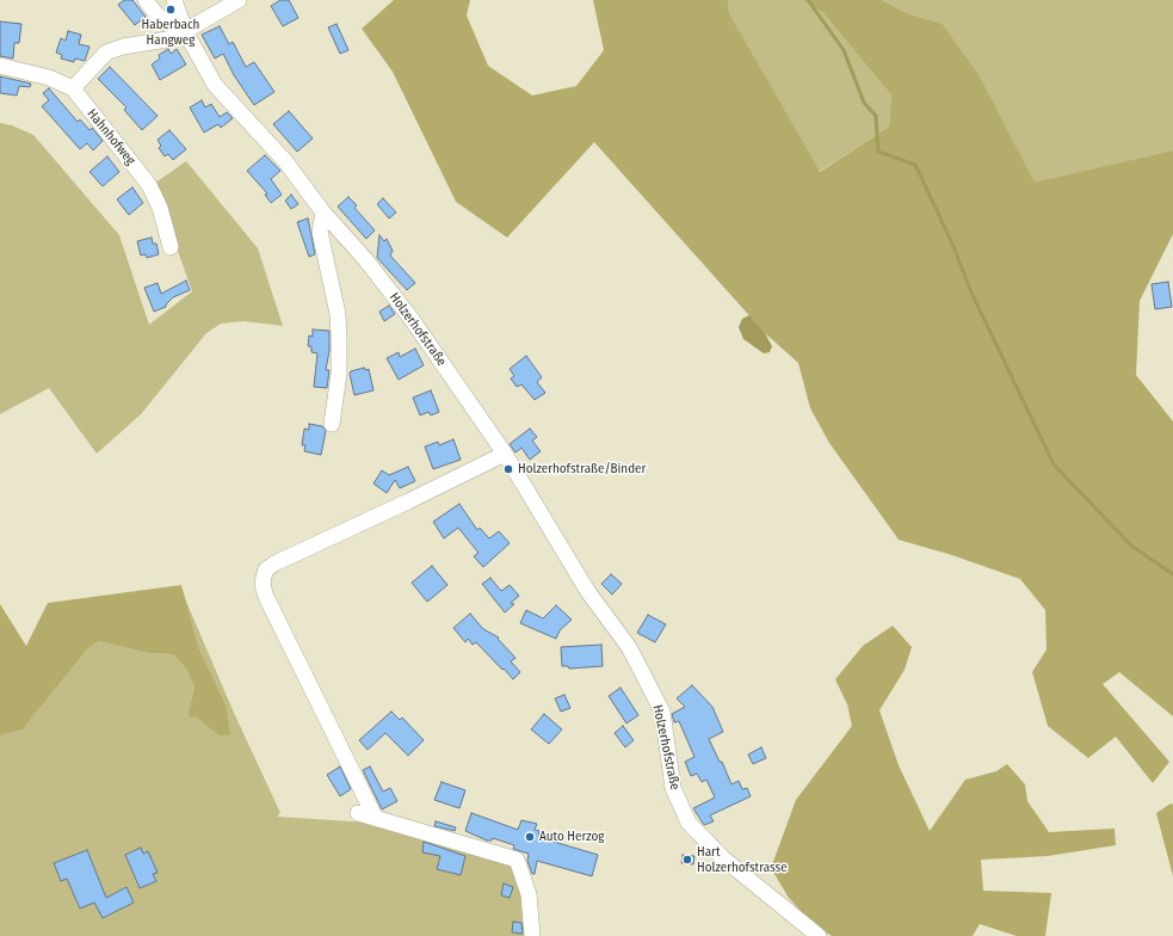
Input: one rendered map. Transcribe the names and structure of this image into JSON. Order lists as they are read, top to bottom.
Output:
{
  "streets": {
    "street": ["Hahnhofweg", "Holzerhofstraße"]
  },
  "places": [
    "Haberbach Hangweg",
    "Holzerhofstraße/Binder",
    "Auto Herzog",
    "Hart Holzerhofstrasse"
  ]
}
